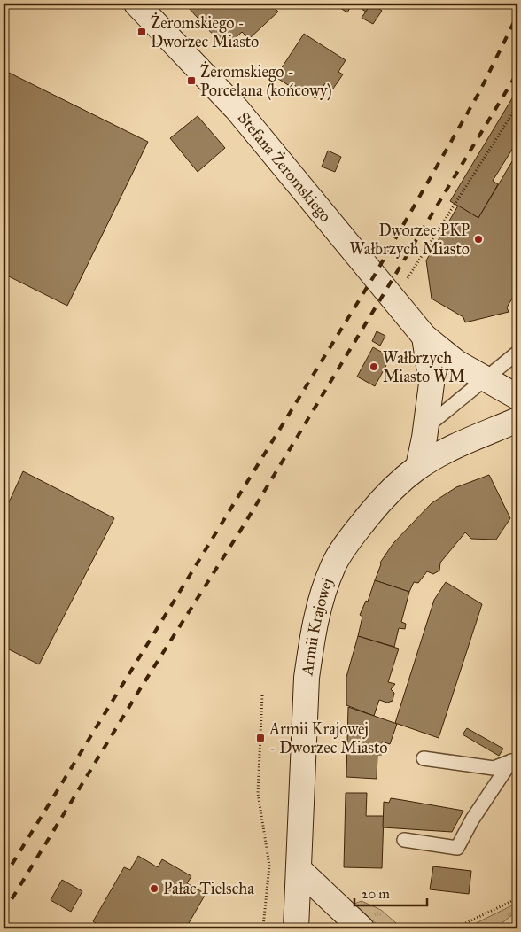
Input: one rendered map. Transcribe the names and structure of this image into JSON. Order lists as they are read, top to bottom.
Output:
{
  "streets": {
    "main road": ["Stefana Żeromskiego", "Armii Krajowej"]
  },
  "places": {
    "transit": ["Żeromskiego - Dworzec Miasto", "Żeromskiego - Porcelana (końcowy)", "Armii Krajowej - Dworzec Miasto"],
    "other": ["Dworzec PKP Wałbrzych Miasto", "Wałbrzych Miasto WM", "Pałac Tielscha"]
  },
  "scale_bar": "20 m"
}
